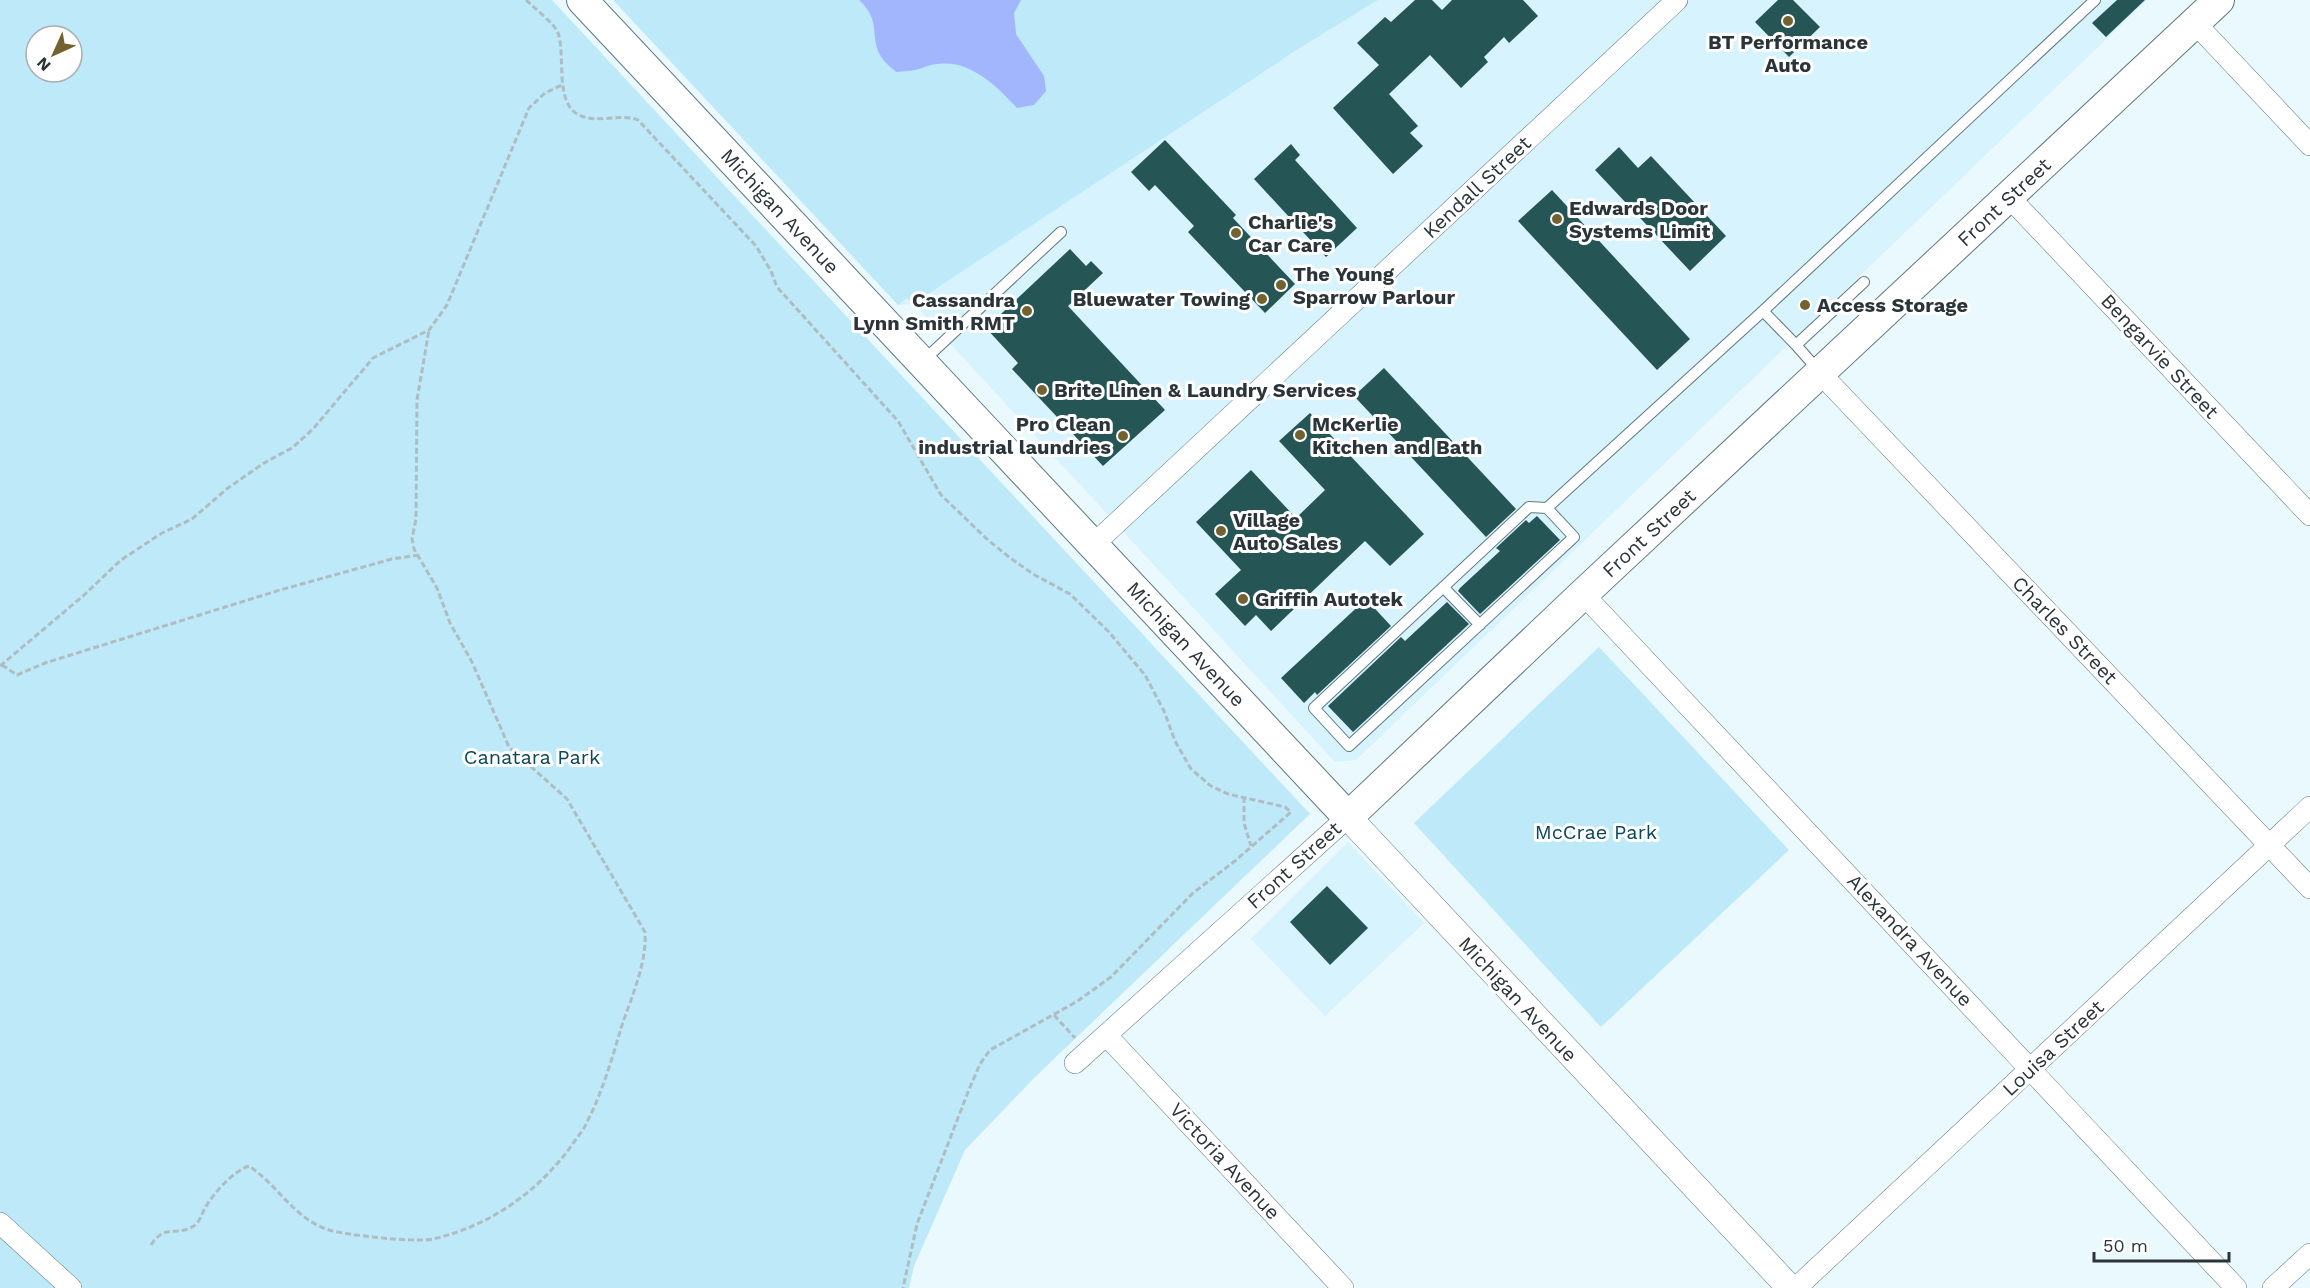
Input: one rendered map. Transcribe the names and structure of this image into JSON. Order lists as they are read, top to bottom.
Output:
{
  "streets": {
    "main road": ["Front Street", "Michigan Avenue"],
    "street": [
      "Kendall Street",
      "Bengarvie Street",
      "Charles Street",
      "Alexandra Avenue",
      "Louisa Street",
      "Victoria Avenue"
    ]
  },
  "crossings": [
    ["Kendall Street", "Michigan Avenue"],
    ["Front Street", "Michigan Avenue"],
    ["Front Street", "Bengarvie Street"],
    ["Front Street", "Charles Street"],
    ["Front Street", "Alexandra Avenue"],
    ["Front Street", "Victoria Avenue"],
    ["Charles Street", "Louisa Street"],
    ["Alexandra Avenue", "Louisa Street"]
  ],
  "parks": ["Canatara Park", "McCrae Park"],
  "places": [
    "BT Performance Auto",
    "Edwards Door Systems Limit",
    "Charlie's Car Care",
    "The Young Sparrow Parlour",
    "Bluewater Towing",
    "Access Storage",
    "Cassandra Lynn Smith RMT",
    "Brite Linen & Laundry Services",
    "McKerlie Kitchen and Bath",
    "Pro Clean industrial laundries",
    "Village Auto Sales",
    "Griffin Autotek"
  ],
  "scale_bar": "50 m",
  "north": "bottom left"
}
